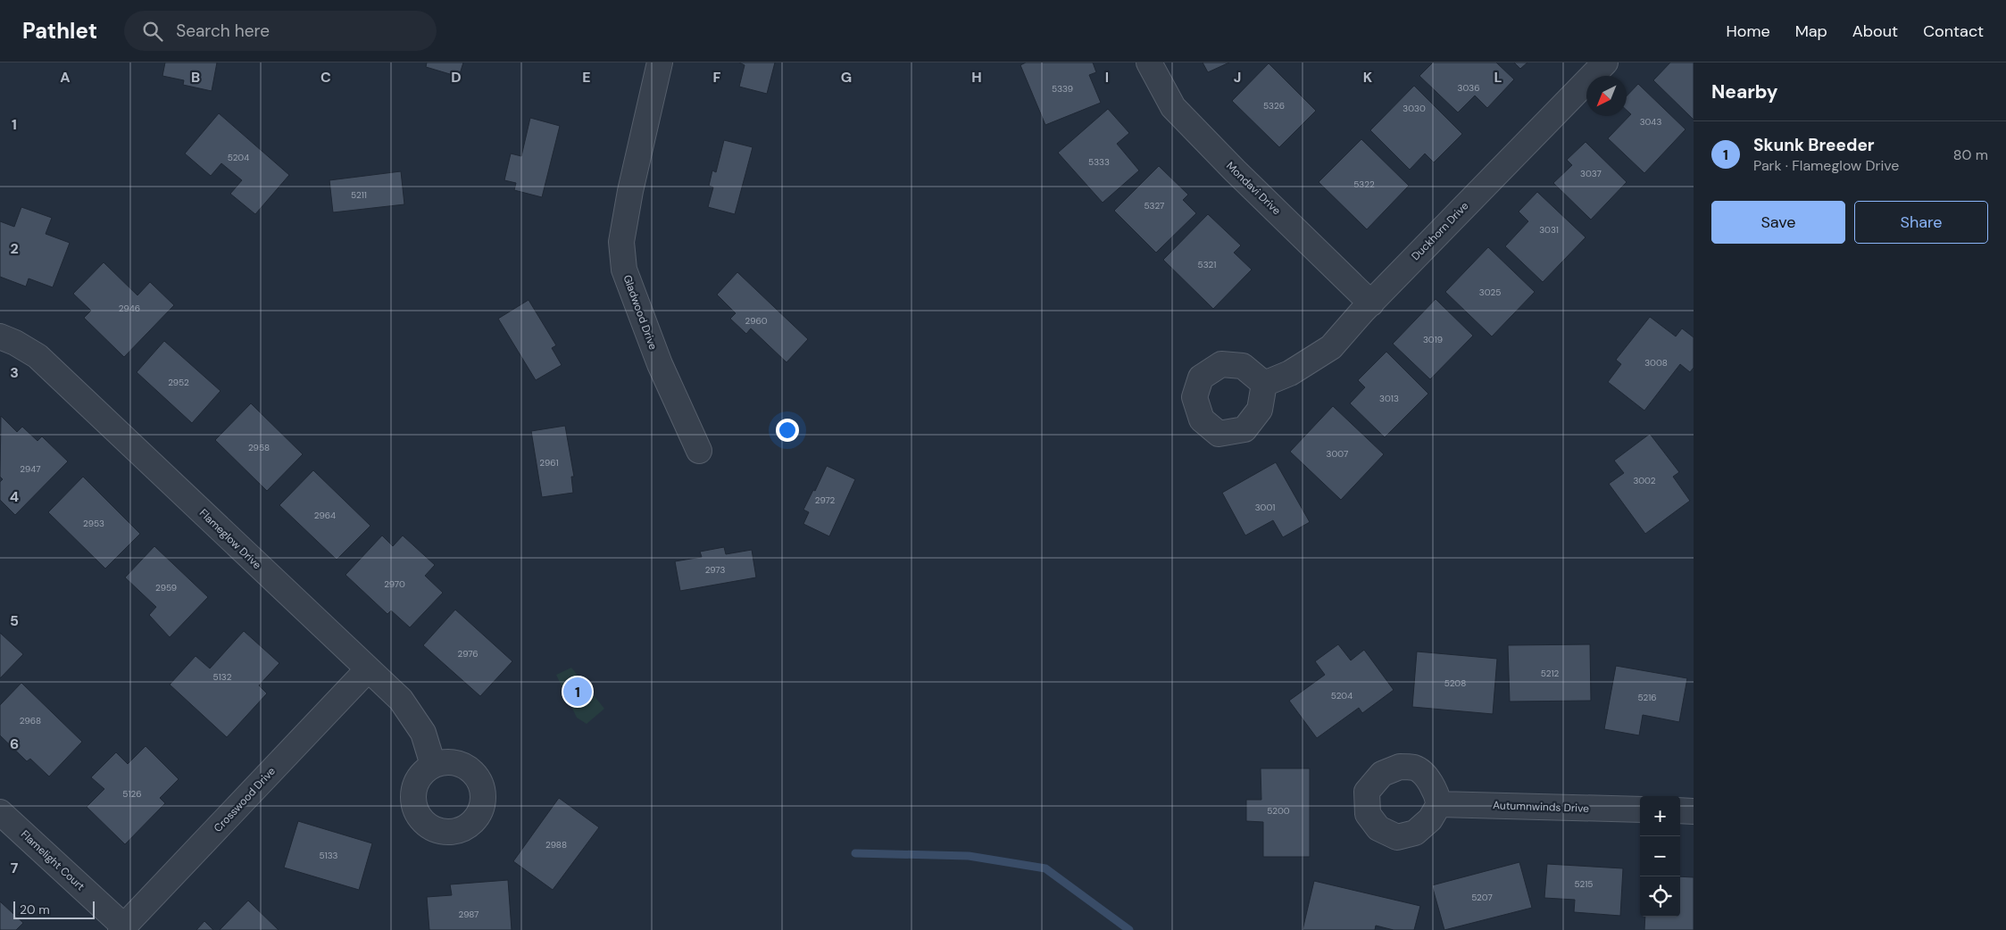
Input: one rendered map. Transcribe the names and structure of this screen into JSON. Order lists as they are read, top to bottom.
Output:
{
  "streets": {
    "street": [
      "Mondavi Drive",
      "Duckhorn Drive",
      "Gladwood Drive",
      "Flameglow Drive",
      "Crosswood Drive",
      "Autumnwinds Drive",
      "Flamelight Court"
    ]
  },
  "crossings": [
    ["Mondavi Drive", "Duckhorn Drive"],
    ["Flameglow Drive", "Crosswood Drive"],
    ["Crosswood Drive", "Flamelight Court"]
  ],
  "house_numbers": [
    "3036",
    "5339",
    "5326",
    "3030",
    "3043",
    "5204",
    "5333",
    "3037",
    "5322",
    "5211",
    "5327",
    "3031",
    "5321",
    "3025",
    "2946",
    "2960",
    "3019",
    "3008",
    "2952",
    "3013",
    "2958",
    "3007",
    "2961",
    "2947",
    "3002",
    "2972",
    "3001",
    "2964",
    "2953",
    "2973",
    "2970",
    "2959",
    "2976",
    "5212",
    "5132",
    "5208",
    "5204",
    "5216",
    "2968",
    "5126",
    "5200",
    "2988",
    "5133",
    "5215",
    "5207",
    "2987"
  ],
  "scale_bar": "20 m",
  "north": "bottom left",
  "page": {
    "header": "Pathlet",
    "search": "Search here",
    "nav": [
      "Home",
      "Map",
      "About",
      "Contact"
    ],
    "heading": "Nearby",
    "list": [
      {
        "mark": "1",
        "name": "Skunk Breeder",
        "note": "Park · Flameglow Drive",
        "value": "80 m"
      }
    ],
    "buttons": ["Save", "Share"],
    "pins": "1",
    "map_buttons": ["+", "−"],
    "scale": "20 m"
  },
  "grid": {
    "columns": [
      "A",
      "B",
      "C",
      "D",
      "E",
      "F",
      "G",
      "H",
      "I",
      "J",
      "K",
      "L"
    ],
    "rows": [
      "1",
      "2",
      "3",
      "4",
      "5",
      "6",
      "7"
    ]
  }
}
